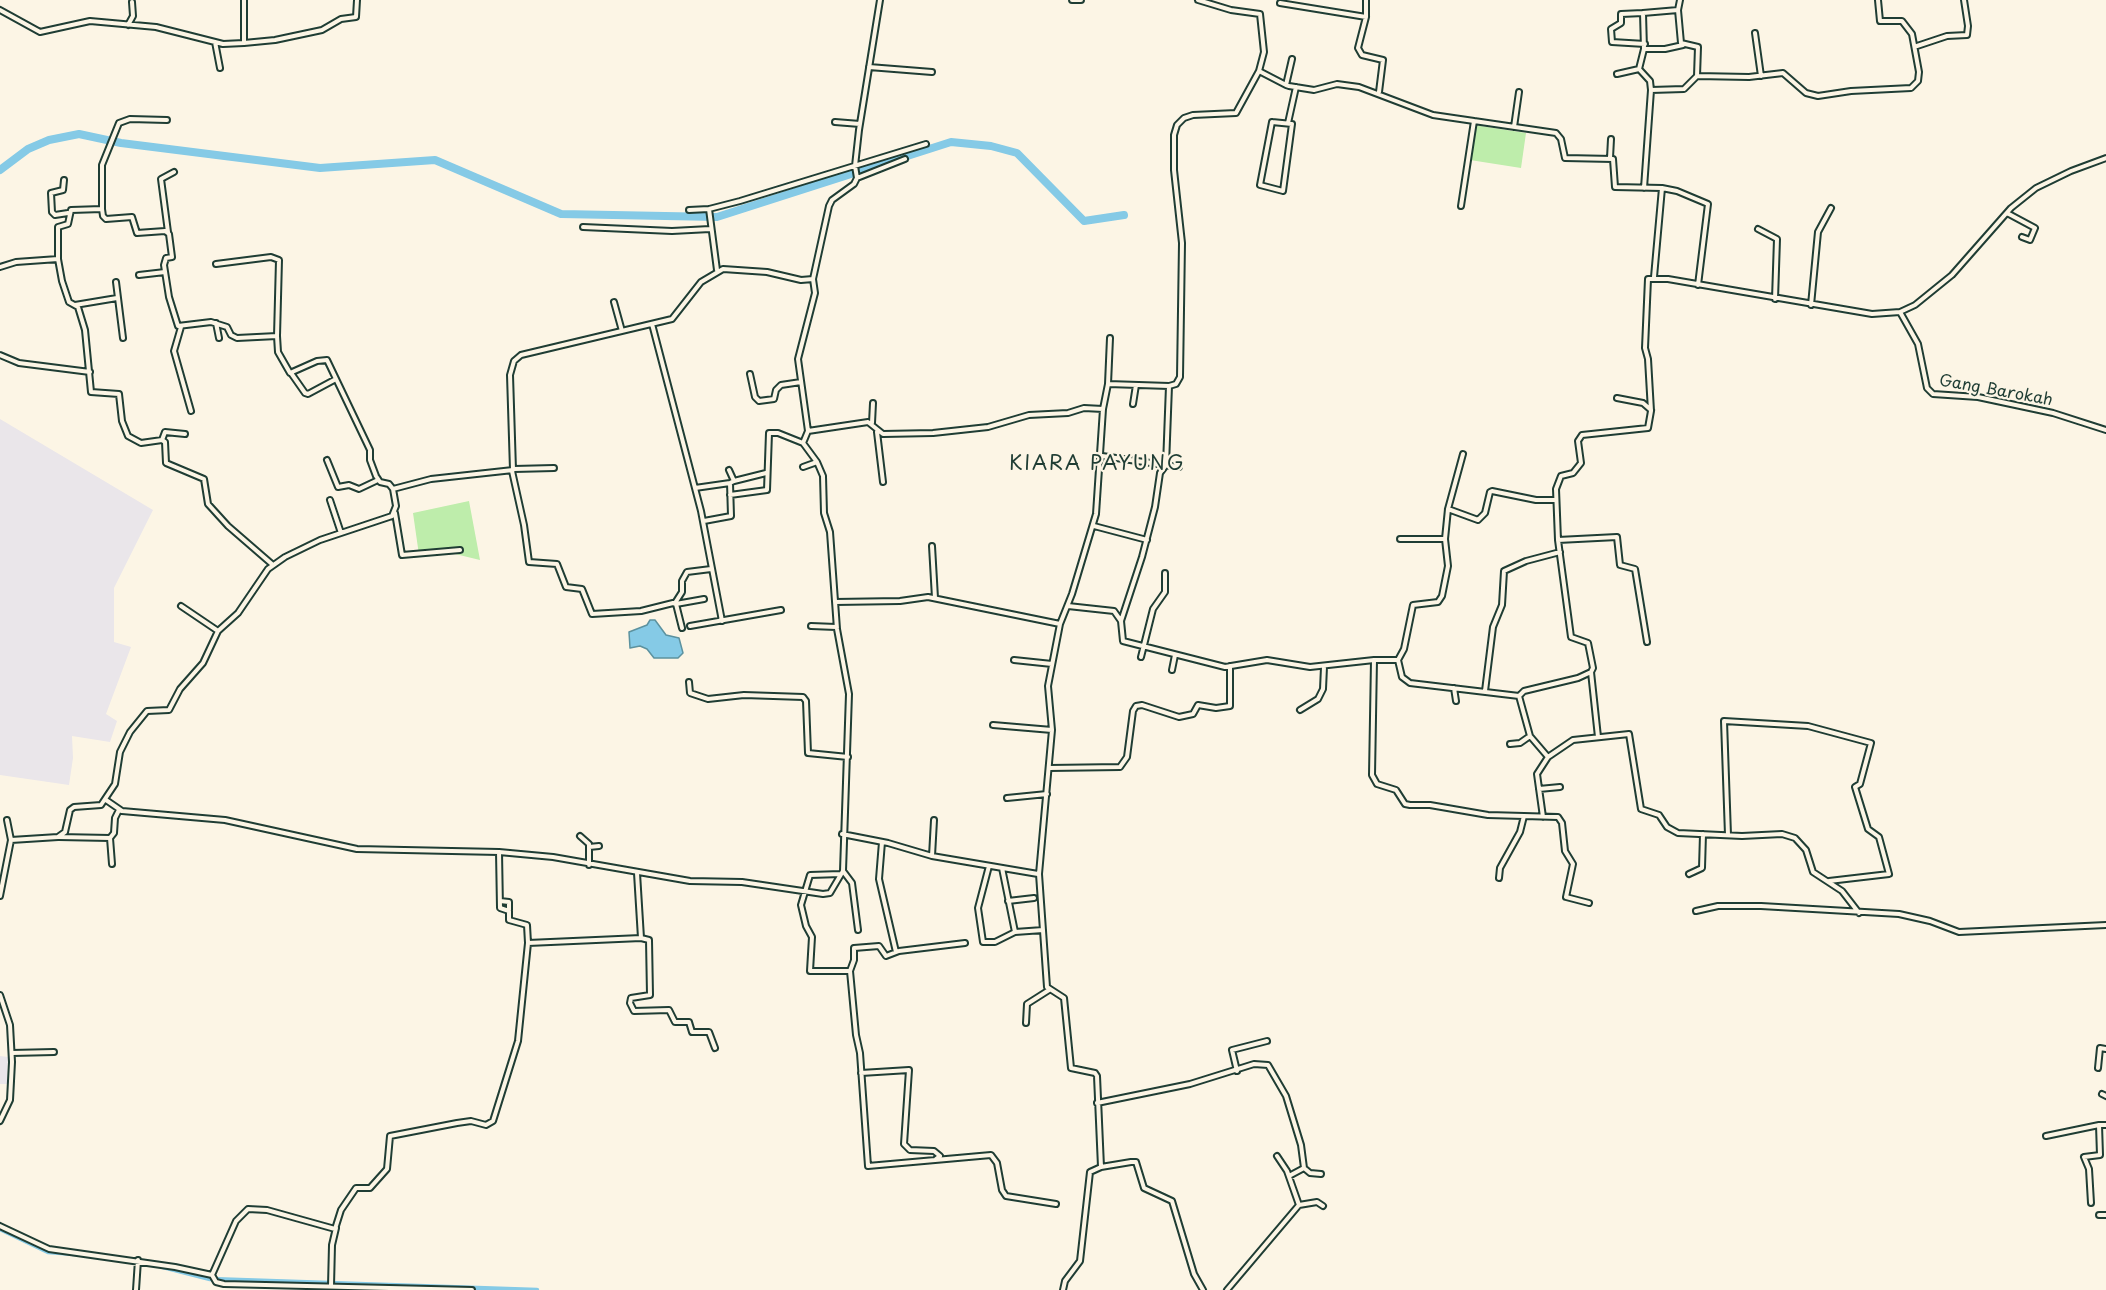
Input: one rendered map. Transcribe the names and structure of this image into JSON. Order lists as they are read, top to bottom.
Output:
{
  "streets": {
    "street": ["Gang Barokah"]
  },
  "districts": ["KIARA PAYUNG"]
}
